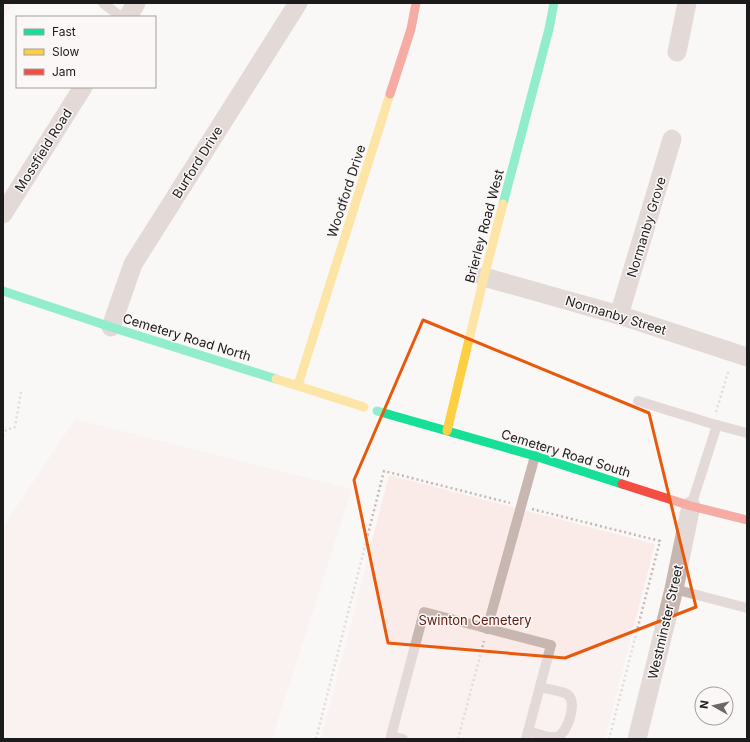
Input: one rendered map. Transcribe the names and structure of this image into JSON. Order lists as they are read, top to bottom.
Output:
{
  "streets": {
    "street": [
      "Mossfield Road",
      "Burford Drive",
      "Woodford Drive",
      "Brierley Road West",
      "Normanby Grove",
      "Normanby Street",
      "Cemetery Road North",
      "Cemetery Road South",
      "Westminster Street"
    ]
  },
  "crossings": [
    ["Burford Drive", "Cemetery Road North"],
    ["Woodford Drive", "Cemetery Road North"],
    ["Brierley Road West", "Normanby Street"],
    ["Brierley Road West", "Cemetery Road South"],
    ["Normanby Grove", "Normanby Street"],
    ["Cemetery Road South", "Westminster Street"]
  ],
  "parks": ["Swinton Cemetery"],
  "legend": ["Fast", "Slow", "Jam"],
  "north": "left"
}
